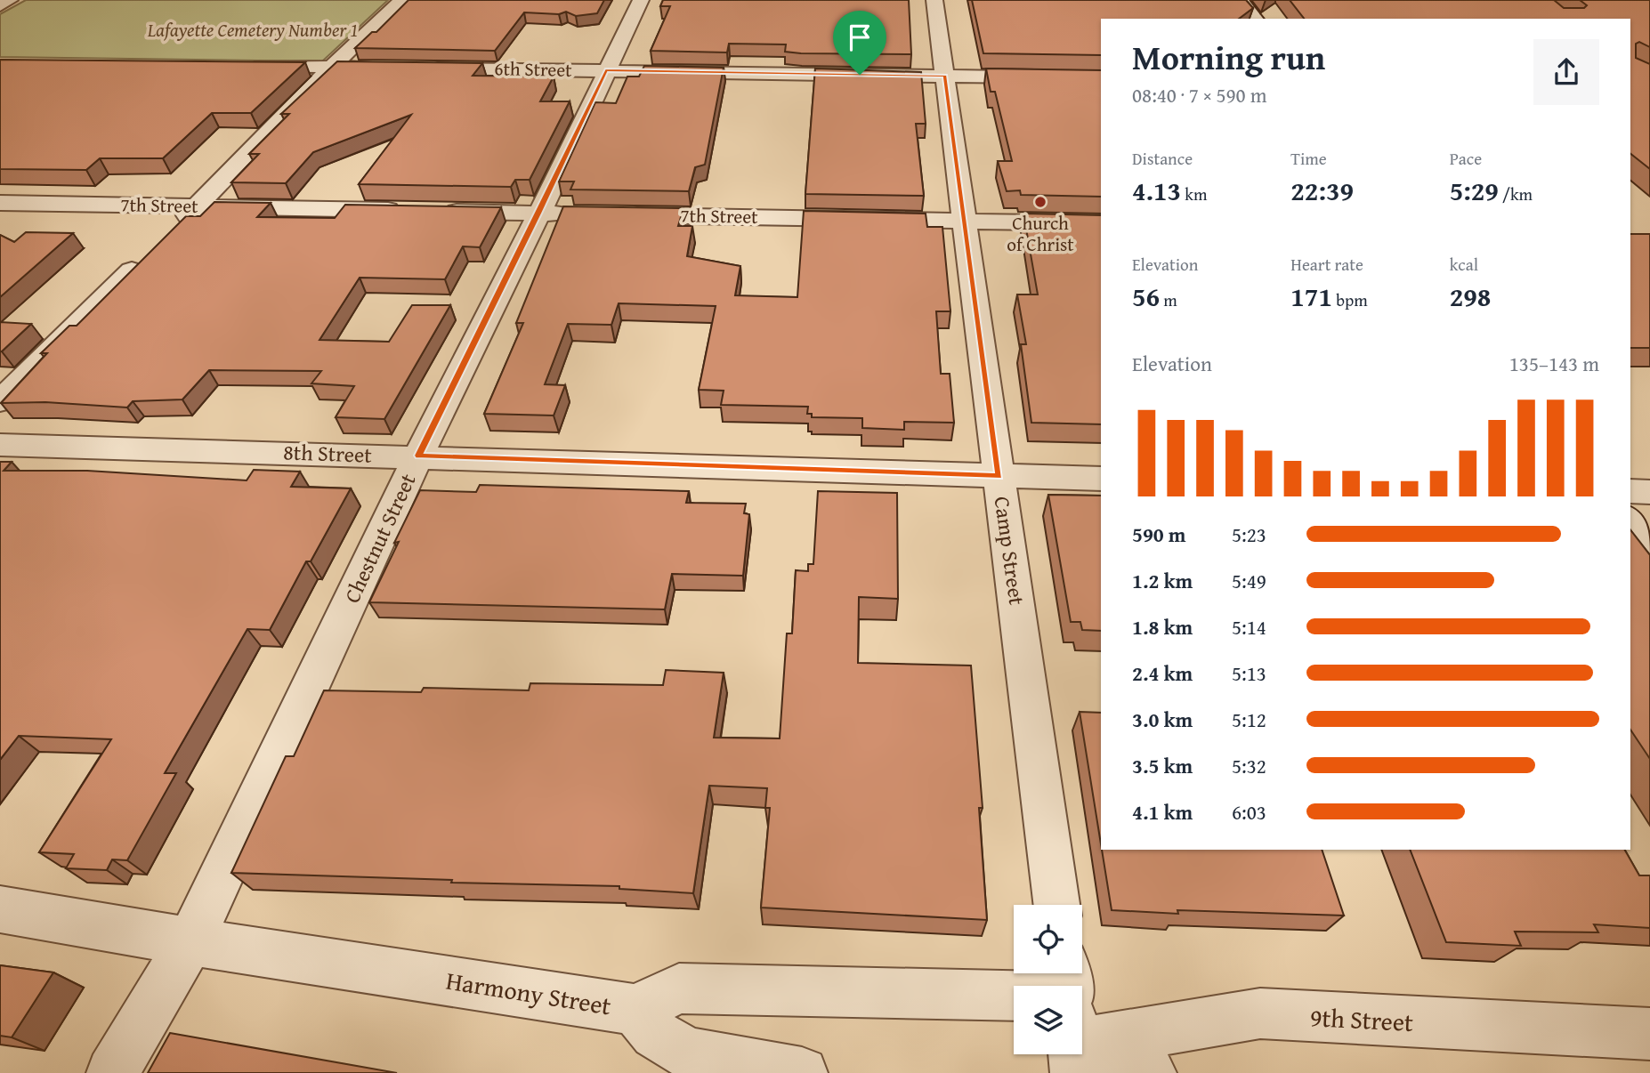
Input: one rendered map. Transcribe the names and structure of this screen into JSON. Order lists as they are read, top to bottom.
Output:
{
  "streets": {
    "street": [
      "6th Street",
      "7th Street",
      "8th Street",
      "Chestnut Street",
      "Camp Street",
      "Harmony Street",
      "9th Street"
    ]
  },
  "crossings": [
    ["6th Street", "Chestnut Street"],
    ["6th Street", "Camp Street"],
    ["7th Street", "Camp Street"],
    ["8th Street", "Chestnut Street"],
    ["8th Street", "Camp Street"],
    ["Chestnut Street", "Harmony Street"]
  ],
  "parks": ["Lafayette Cemetery Number 1"],
  "places": ["Church of Christ"],
  "page": {
    "heading": ["Morning run", "08:40 · 7 × 590 m"],
    "stats": [
      ["Distance", "4.13 km"],
      ["Time", "22:39"],
      ["Pace", "5:29 /km"],
      ["Elevation", "56 m"],
      ["Heart rate", "171 bpm"],
      ["kcal", "298"]
    ],
    "chart": ["Elevation", "135–143 m"],
    "list": [
      {
        "name": "590 m",
        "note": "5:23"
      },
      {
        "name": "1.2 km",
        "note": "5:49"
      },
      {
        "name": "1.8 km",
        "note": "5:14"
      },
      {
        "name": "2.4 km",
        "note": "5:13"
      },
      {
        "name": "3.0 km",
        "note": "5:12"
      },
      {
        "name": "3.5 km",
        "note": "5:32"
      },
      {
        "name": "4.1 km",
        "note": "6:03"
      }
    ]
  }
}
